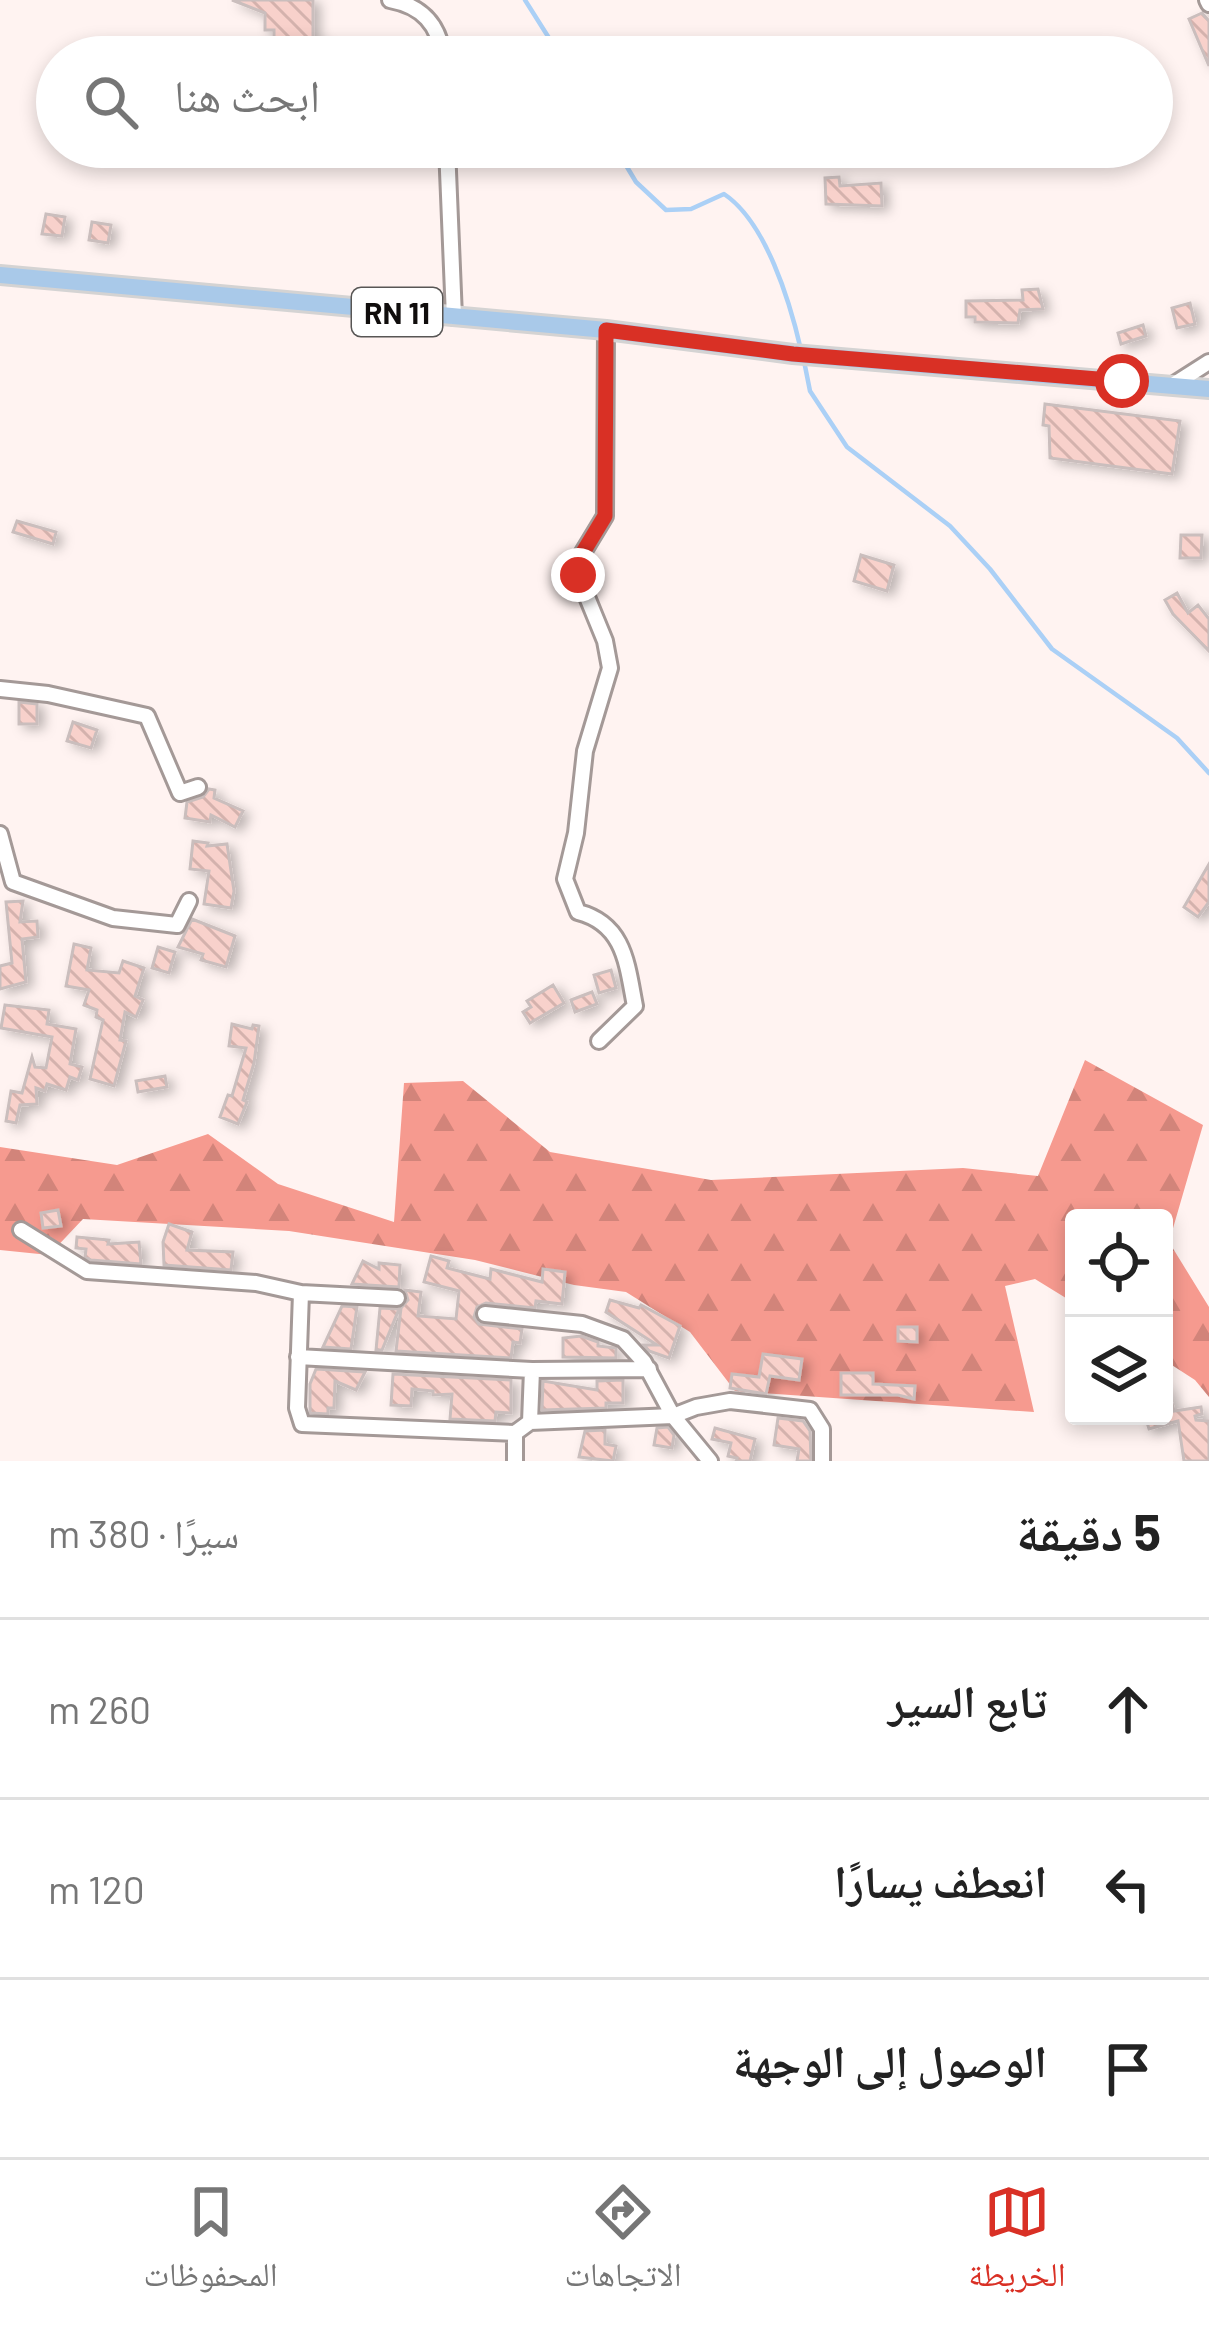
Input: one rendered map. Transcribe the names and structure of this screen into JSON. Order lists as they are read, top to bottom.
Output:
{
  "streets": {
    "main road": ["RN 11"]
  },
  "page": {
    "search": "ابحث هنا",
    "heading": ["5 دقيقة", "سيرًا · 380 m"],
    "list": [
      ["تابع السير", "260 m"],
      ["انعطف يسارًا", "120 m"],
      "الوصول إلى الوجهة"
    ],
    "nav": ["الخريطة", "الاتجاهات", "المحفوظات"]
  }
}
